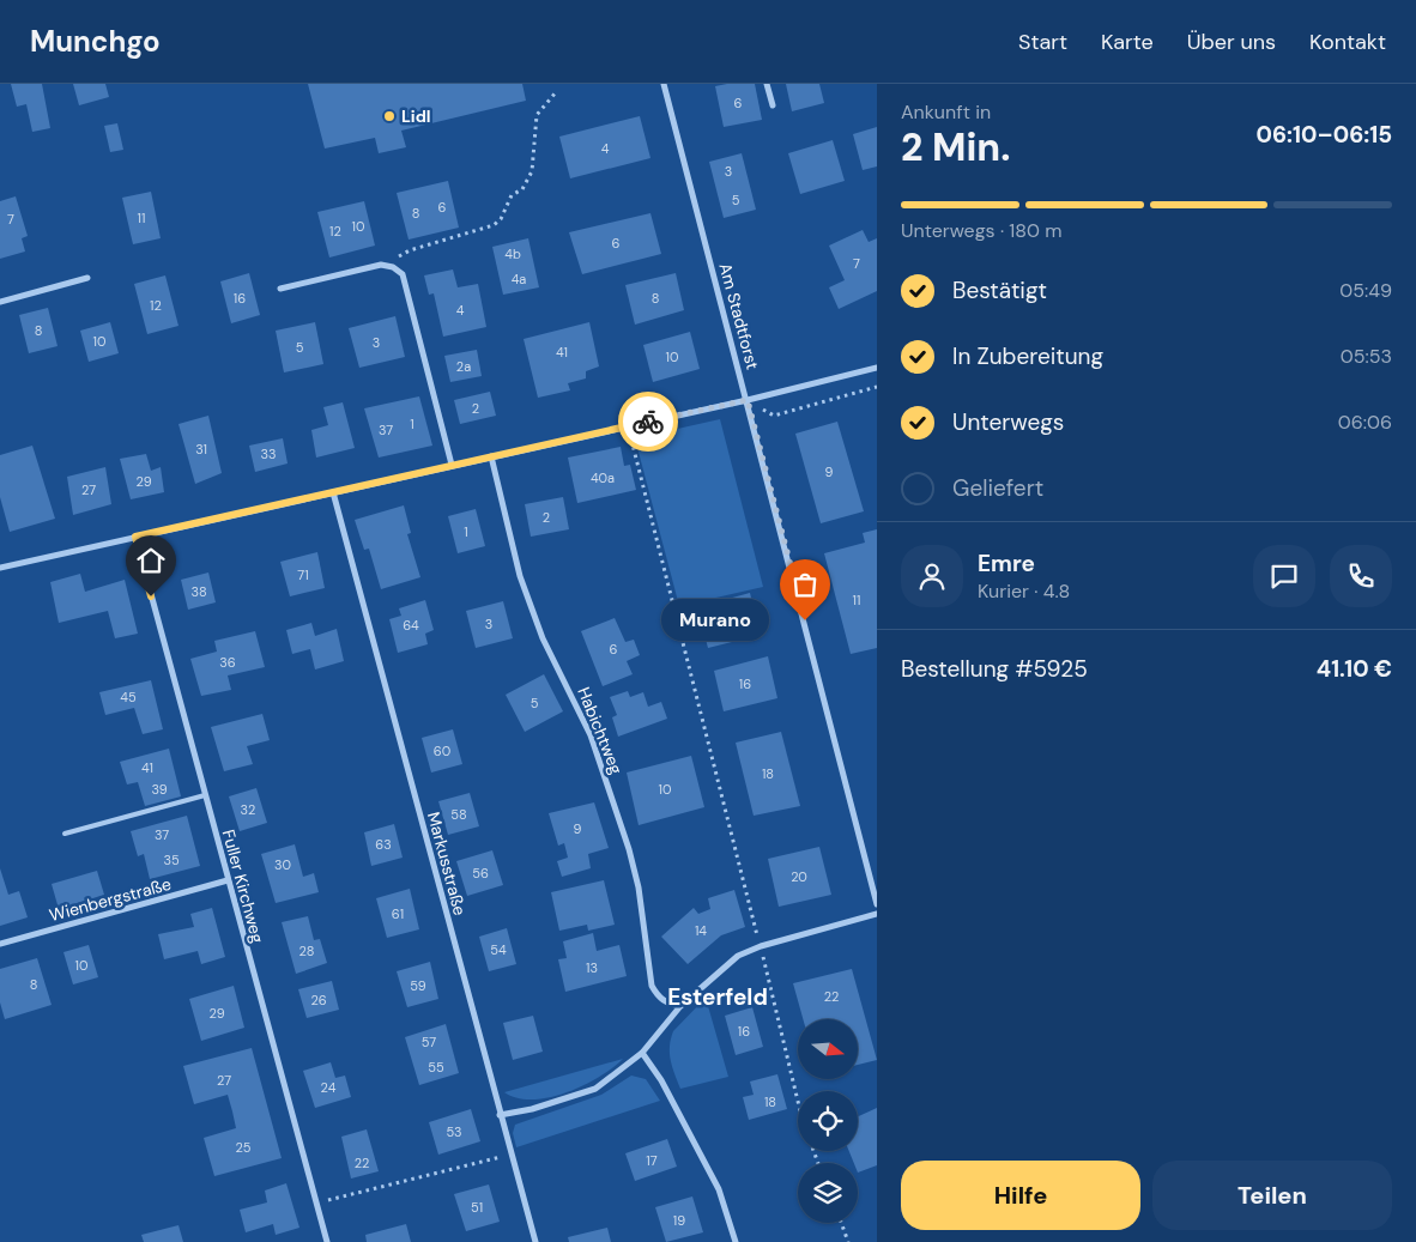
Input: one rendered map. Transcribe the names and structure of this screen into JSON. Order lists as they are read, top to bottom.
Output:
{
  "streets": {
    "street": [
      "Am Stadtforst",
      "Habichtweg",
      "Markusstraße",
      "Fuller Kirchweg",
      "Wienbergstraße"
    ]
  },
  "crossings": [
    ["Fuller Kirchweg", "Wienbergstraße"]
  ],
  "districts": ["Esterfeld"],
  "places": ["Lidl", "Murano"],
  "house_numbers": [
    "6",
    "4",
    "3",
    "5",
    "6",
    "8",
    "11",
    "7",
    "10",
    "12",
    "6",
    "4b",
    "7",
    "4a",
    "16",
    "8",
    "12",
    "4",
    "8",
    "10",
    "3",
    "5",
    "41",
    "10",
    "2a",
    "2",
    "1",
    "37",
    "31",
    "33",
    "9",
    "40a",
    "29",
    "27",
    "2",
    "1",
    "71",
    "38",
    "11",
    "3",
    "64",
    "6",
    "36",
    "16",
    "45",
    "5",
    "60",
    "41",
    "18",
    "39",
    "10",
    "32",
    "58",
    "9",
    "37",
    "63",
    "35",
    "30",
    "56",
    "20",
    "61",
    "14",
    "54",
    "28",
    "10",
    "13",
    "8",
    "59",
    "22",
    "26",
    "29",
    "16",
    "57",
    "55",
    "27",
    "24",
    "18",
    "53",
    "25",
    "17",
    "22",
    "51",
    "19"
  ],
  "north": "right",
  "page": {
    "header": "Munchgo",
    "nav": [
      "Start",
      "Karte",
      "Über uns",
      "Kontakt"
    ],
    "heading": ["2 Min.", "Ankunft in", "06:10–06:15"],
    "panel": [
      "Emre",
      "Kurier · 4.8",
      "Bestellung #5925",
      "41.10 €"
    ],
    "bar": "Unterwegs · 180 m",
    "list": [
      ["Bestätigt", "05:49"],
      ["In Zubereitung", "05:53"],
      ["Unterwegs", "06:06"],
      "Geliefert"
    ],
    "bubble": "Murano",
    "buttons": ["Hilfe", "Teilen"]
  }
}
